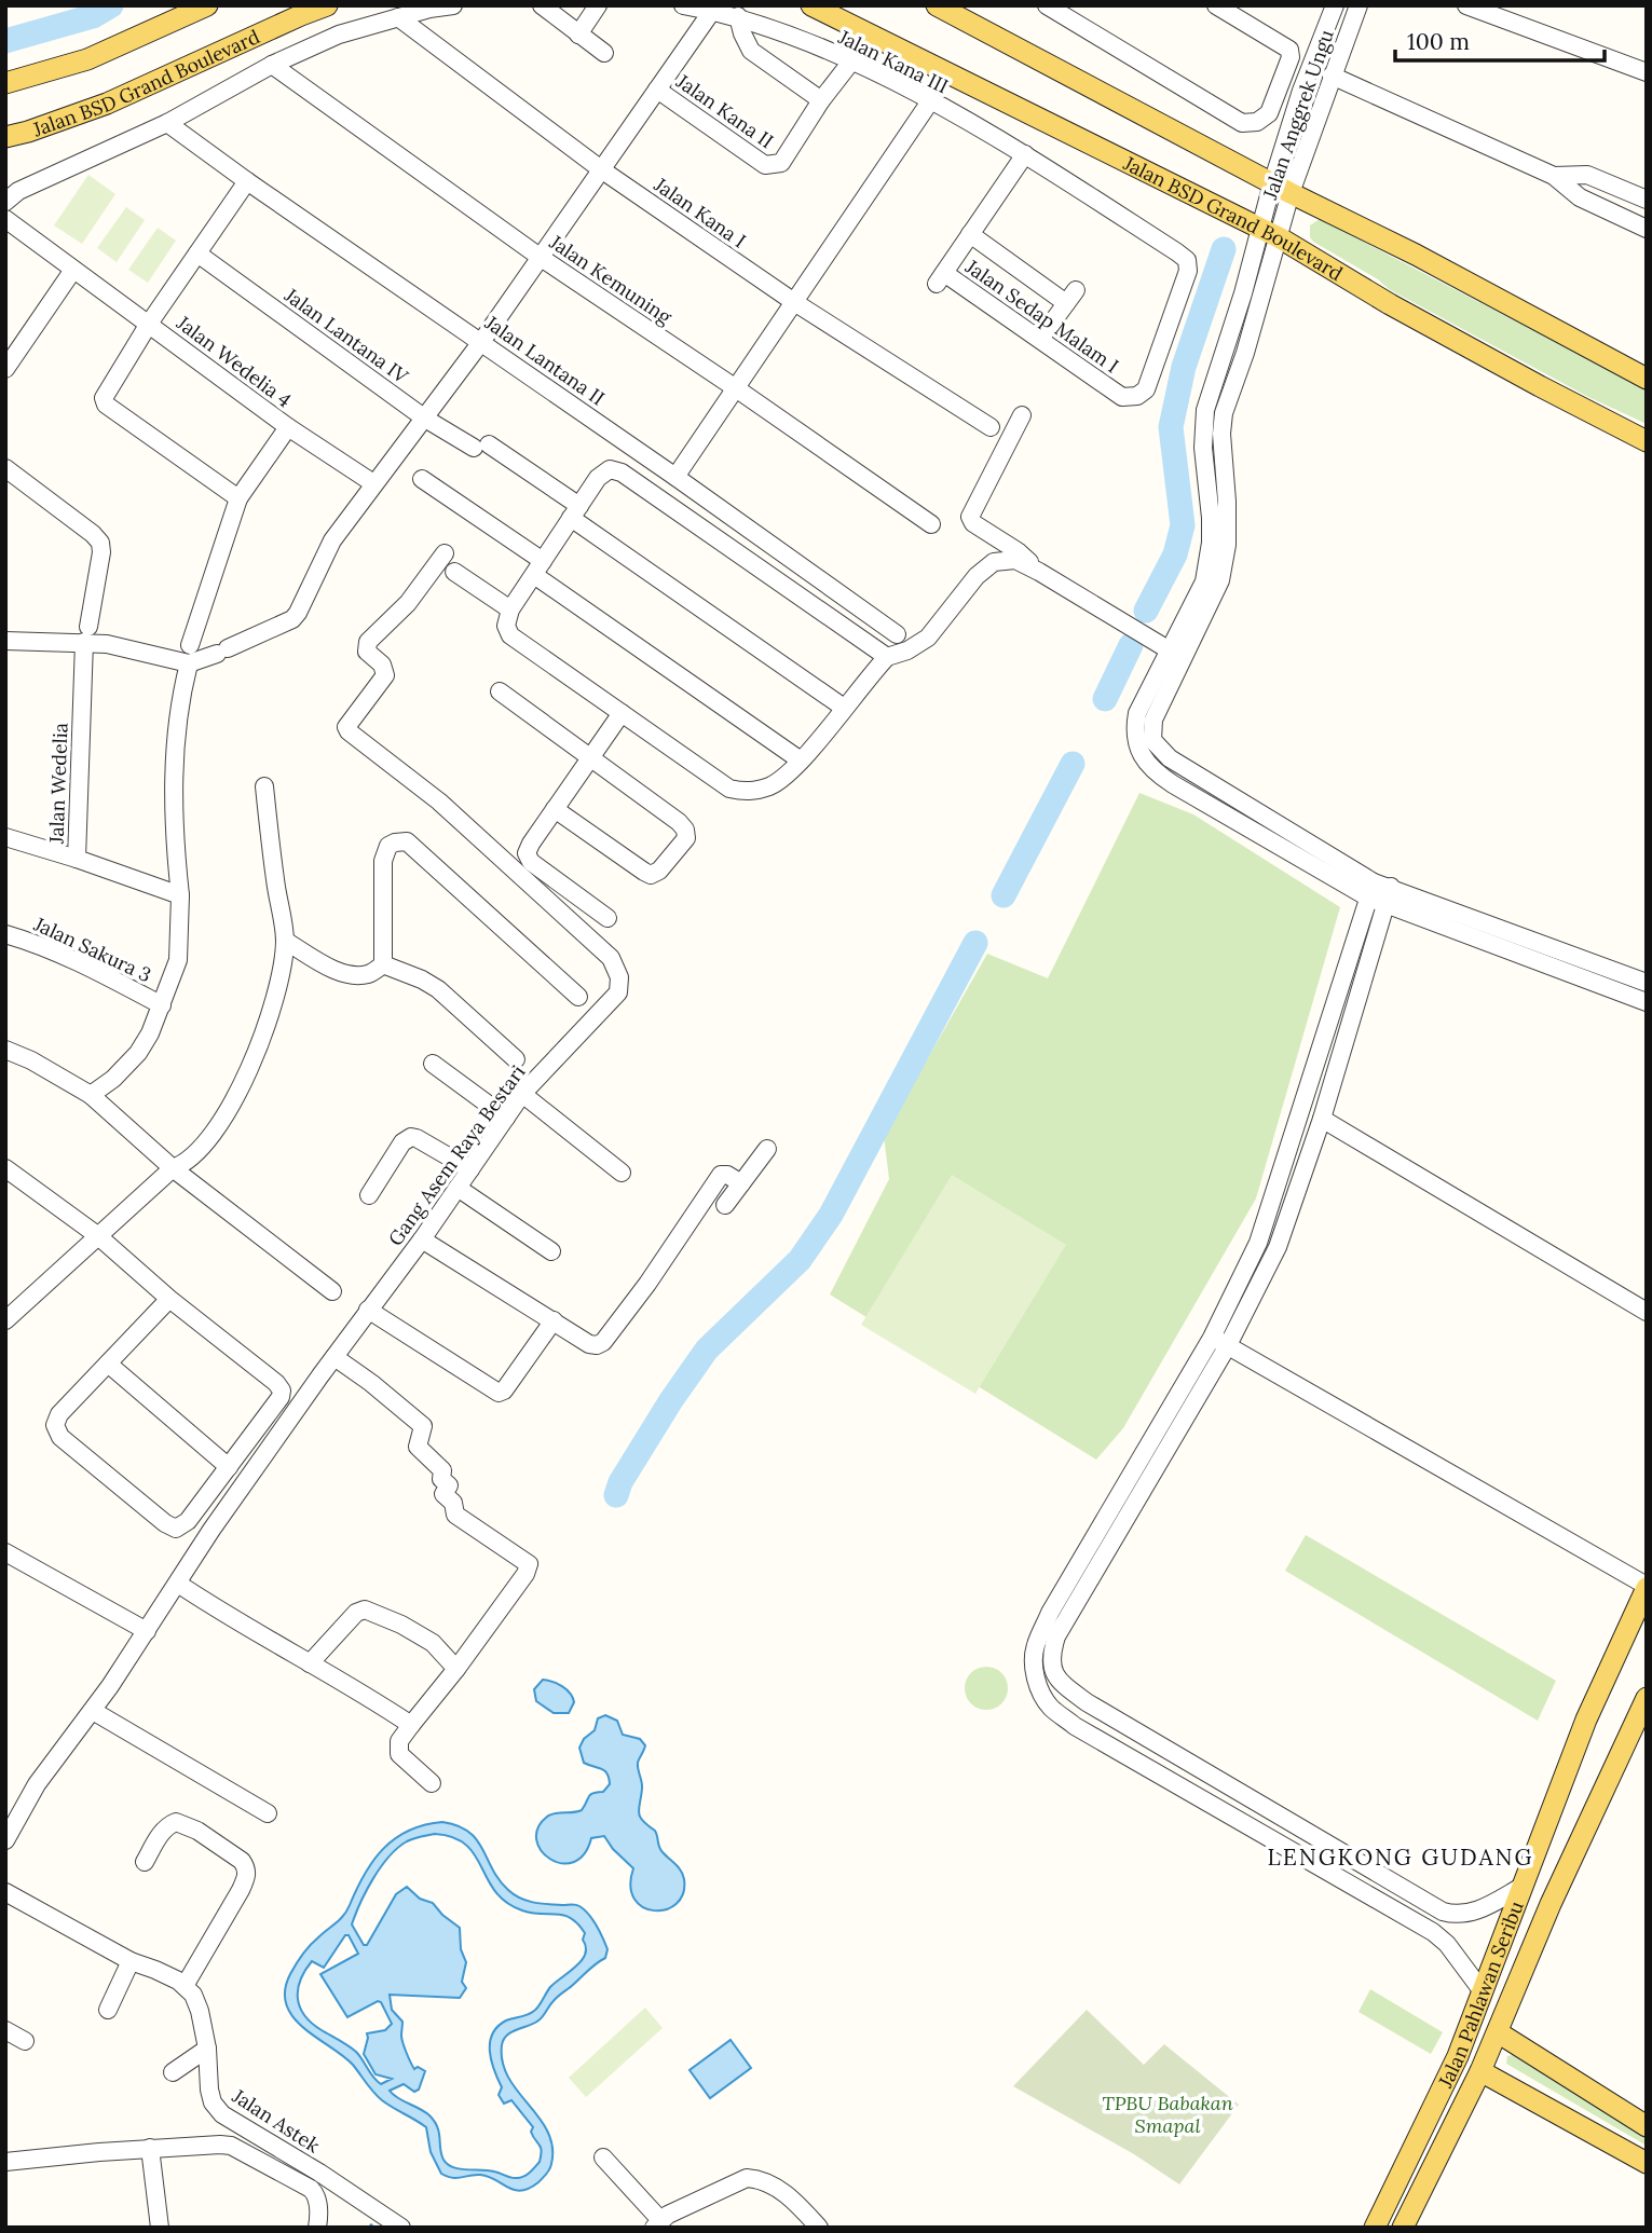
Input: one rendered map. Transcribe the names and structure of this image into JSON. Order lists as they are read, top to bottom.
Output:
{
  "streets": {
    "main road": ["Jalan BSD Grand Boulevard", "Jalan Pahlawan Seribu"],
    "street": [
      "Jalan Kana III",
      "Jalan Kana II",
      "Jalan Anggrek Ungu",
      "Jalan Kana I",
      "Jalan Kemuning",
      "Jalan Sedap Malam I",
      "Jalan Lantana IV",
      "Jalan Lantana II",
      "Jalan Wedelia 4",
      "Jalan Wedelia",
      "Jalan Sakura 3",
      "Gang Asem Raya Bestari",
      "Jalan Astek"
    ]
  },
  "crossings": [
    ["Jalan Kana III", "Jalan Kana II"],
    ["Jalan Kana III", "Jalan Sedap Malam I"],
    ["Jalan BSD Grand Boulevard", "Jalan Anggrek Ungu"]
  ],
  "districts": ["LENGKONG GUDANG"],
  "parks": ["TPBU Babakan Smapal"],
  "scale_bar": "100 m"
}
